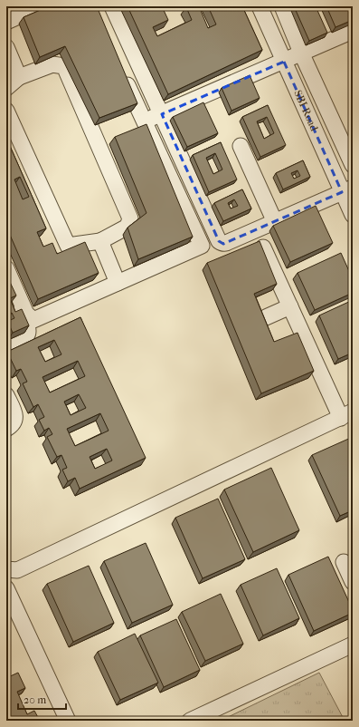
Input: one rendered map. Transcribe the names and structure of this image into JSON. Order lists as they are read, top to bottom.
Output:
{
  "streets": {
    "street": ["SBI Road"]
  },
  "scale_bar": "20 m"
}
